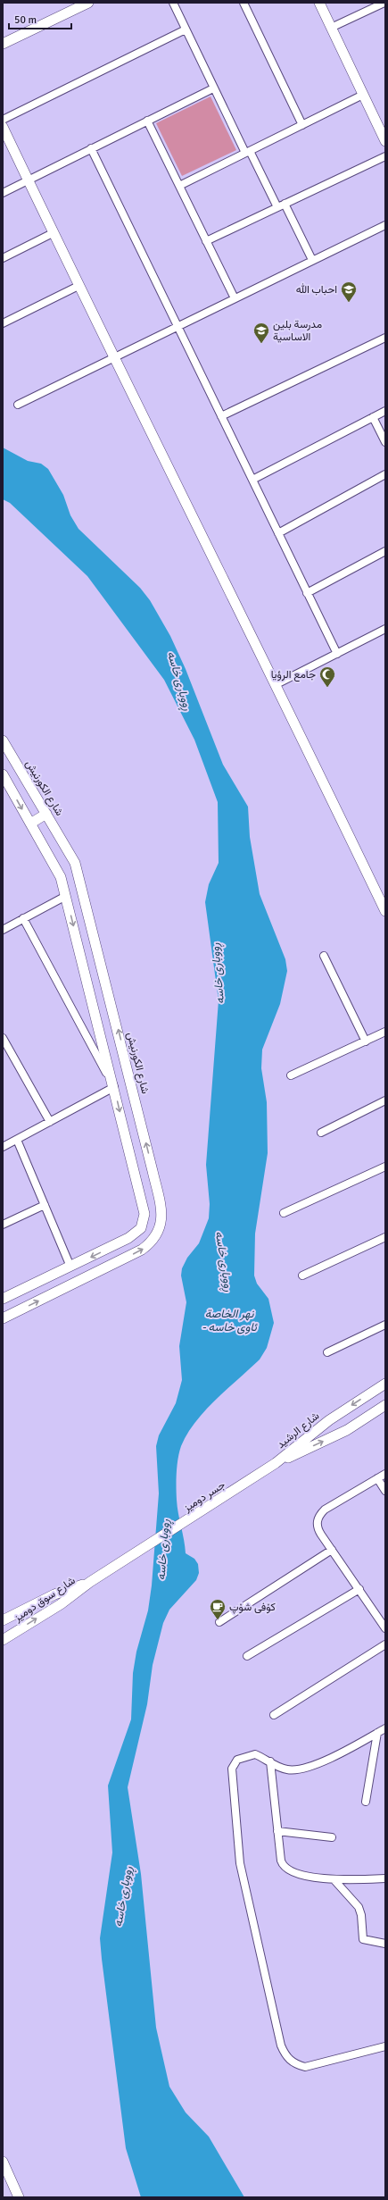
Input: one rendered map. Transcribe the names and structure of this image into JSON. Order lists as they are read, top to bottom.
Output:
{
  "streets": {
    "main road": [
      "شارع الكورنيش",
      "شارع الرشيد",
      "جسر دوميز",
      "شارع سوق دوميز"
    ]
  },
  "crossings": [
    ["شارع الرشيد", "جسر دوميز"],
    ["جسر دوميز", "شارع سوق دوميز"]
  ],
  "water": ["ڕووباری خاسە", "نهر الخاصة - ئاوی خاسە"],
  "places": {
    "school or university": ["احباب الله", "مدرسة بلين الاساسية"],
    "mosque": ["جامع الرؤيا"],
    "cafe": ["کۆفی شۆپ"]
  },
  "scale_bar": "50 m"
}
